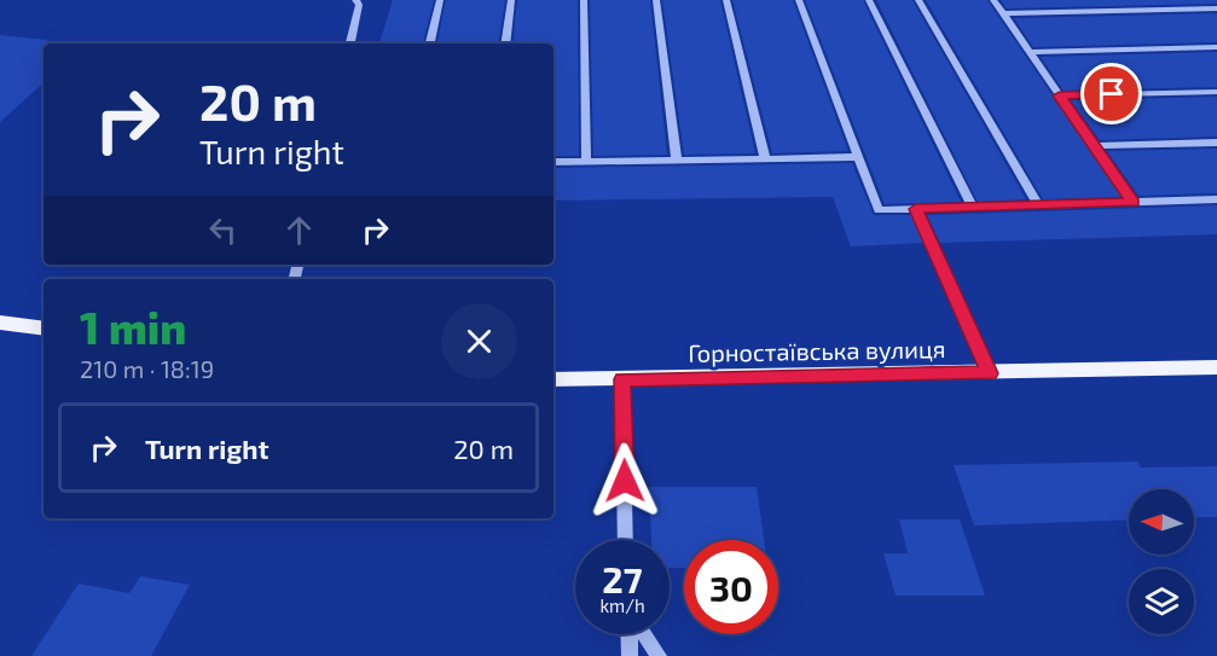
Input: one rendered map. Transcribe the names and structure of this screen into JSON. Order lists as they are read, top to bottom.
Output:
{
  "streets": {
    "main road": ["Горностаївська вулиця"]
  },
  "north": "left",
  "page": {
    "turn": ["20 m", "Turn right"],
    "heading": ["1 min", "210 m · 18:19"],
    "list": [
      {
        "name": "Turn right",
        "value": "20 m"
      }
    ],
    "speed": "27 km/h",
    "limit": "30"
  }
}
